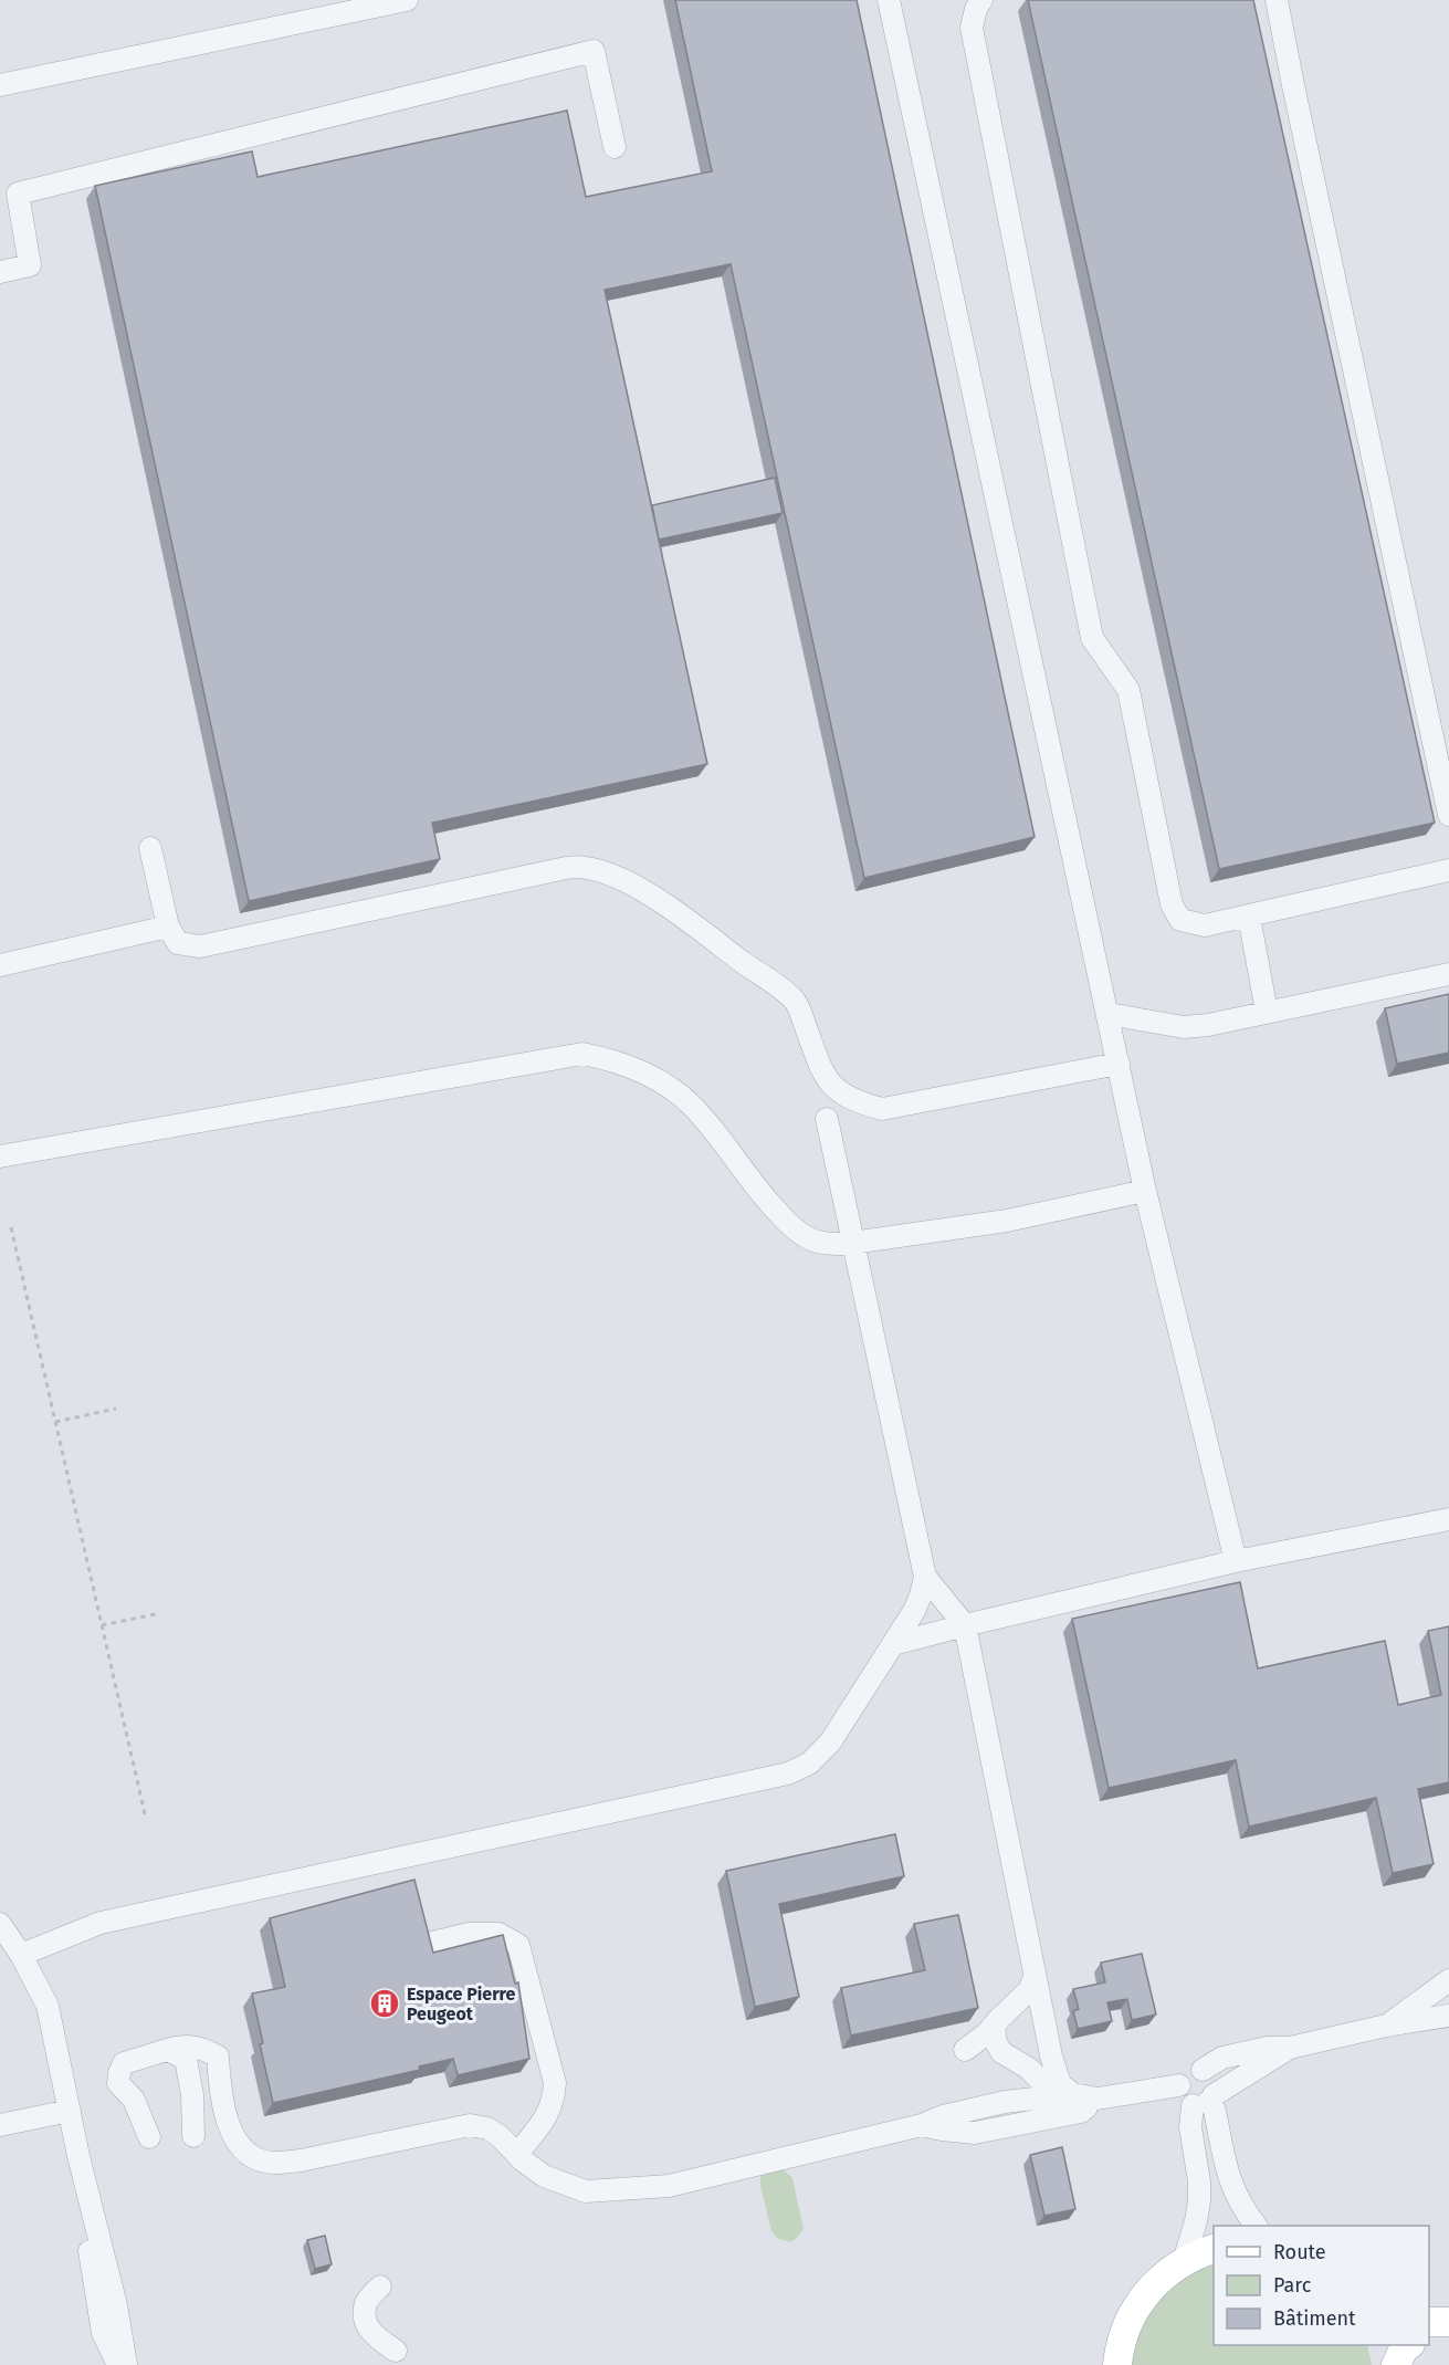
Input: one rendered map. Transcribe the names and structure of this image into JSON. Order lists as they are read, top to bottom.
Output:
{
  "places": {
    "building": ["Espace Pierre Peugeot"]
  },
  "legend": ["Route", "Parc", "Bâtiment"]
}
